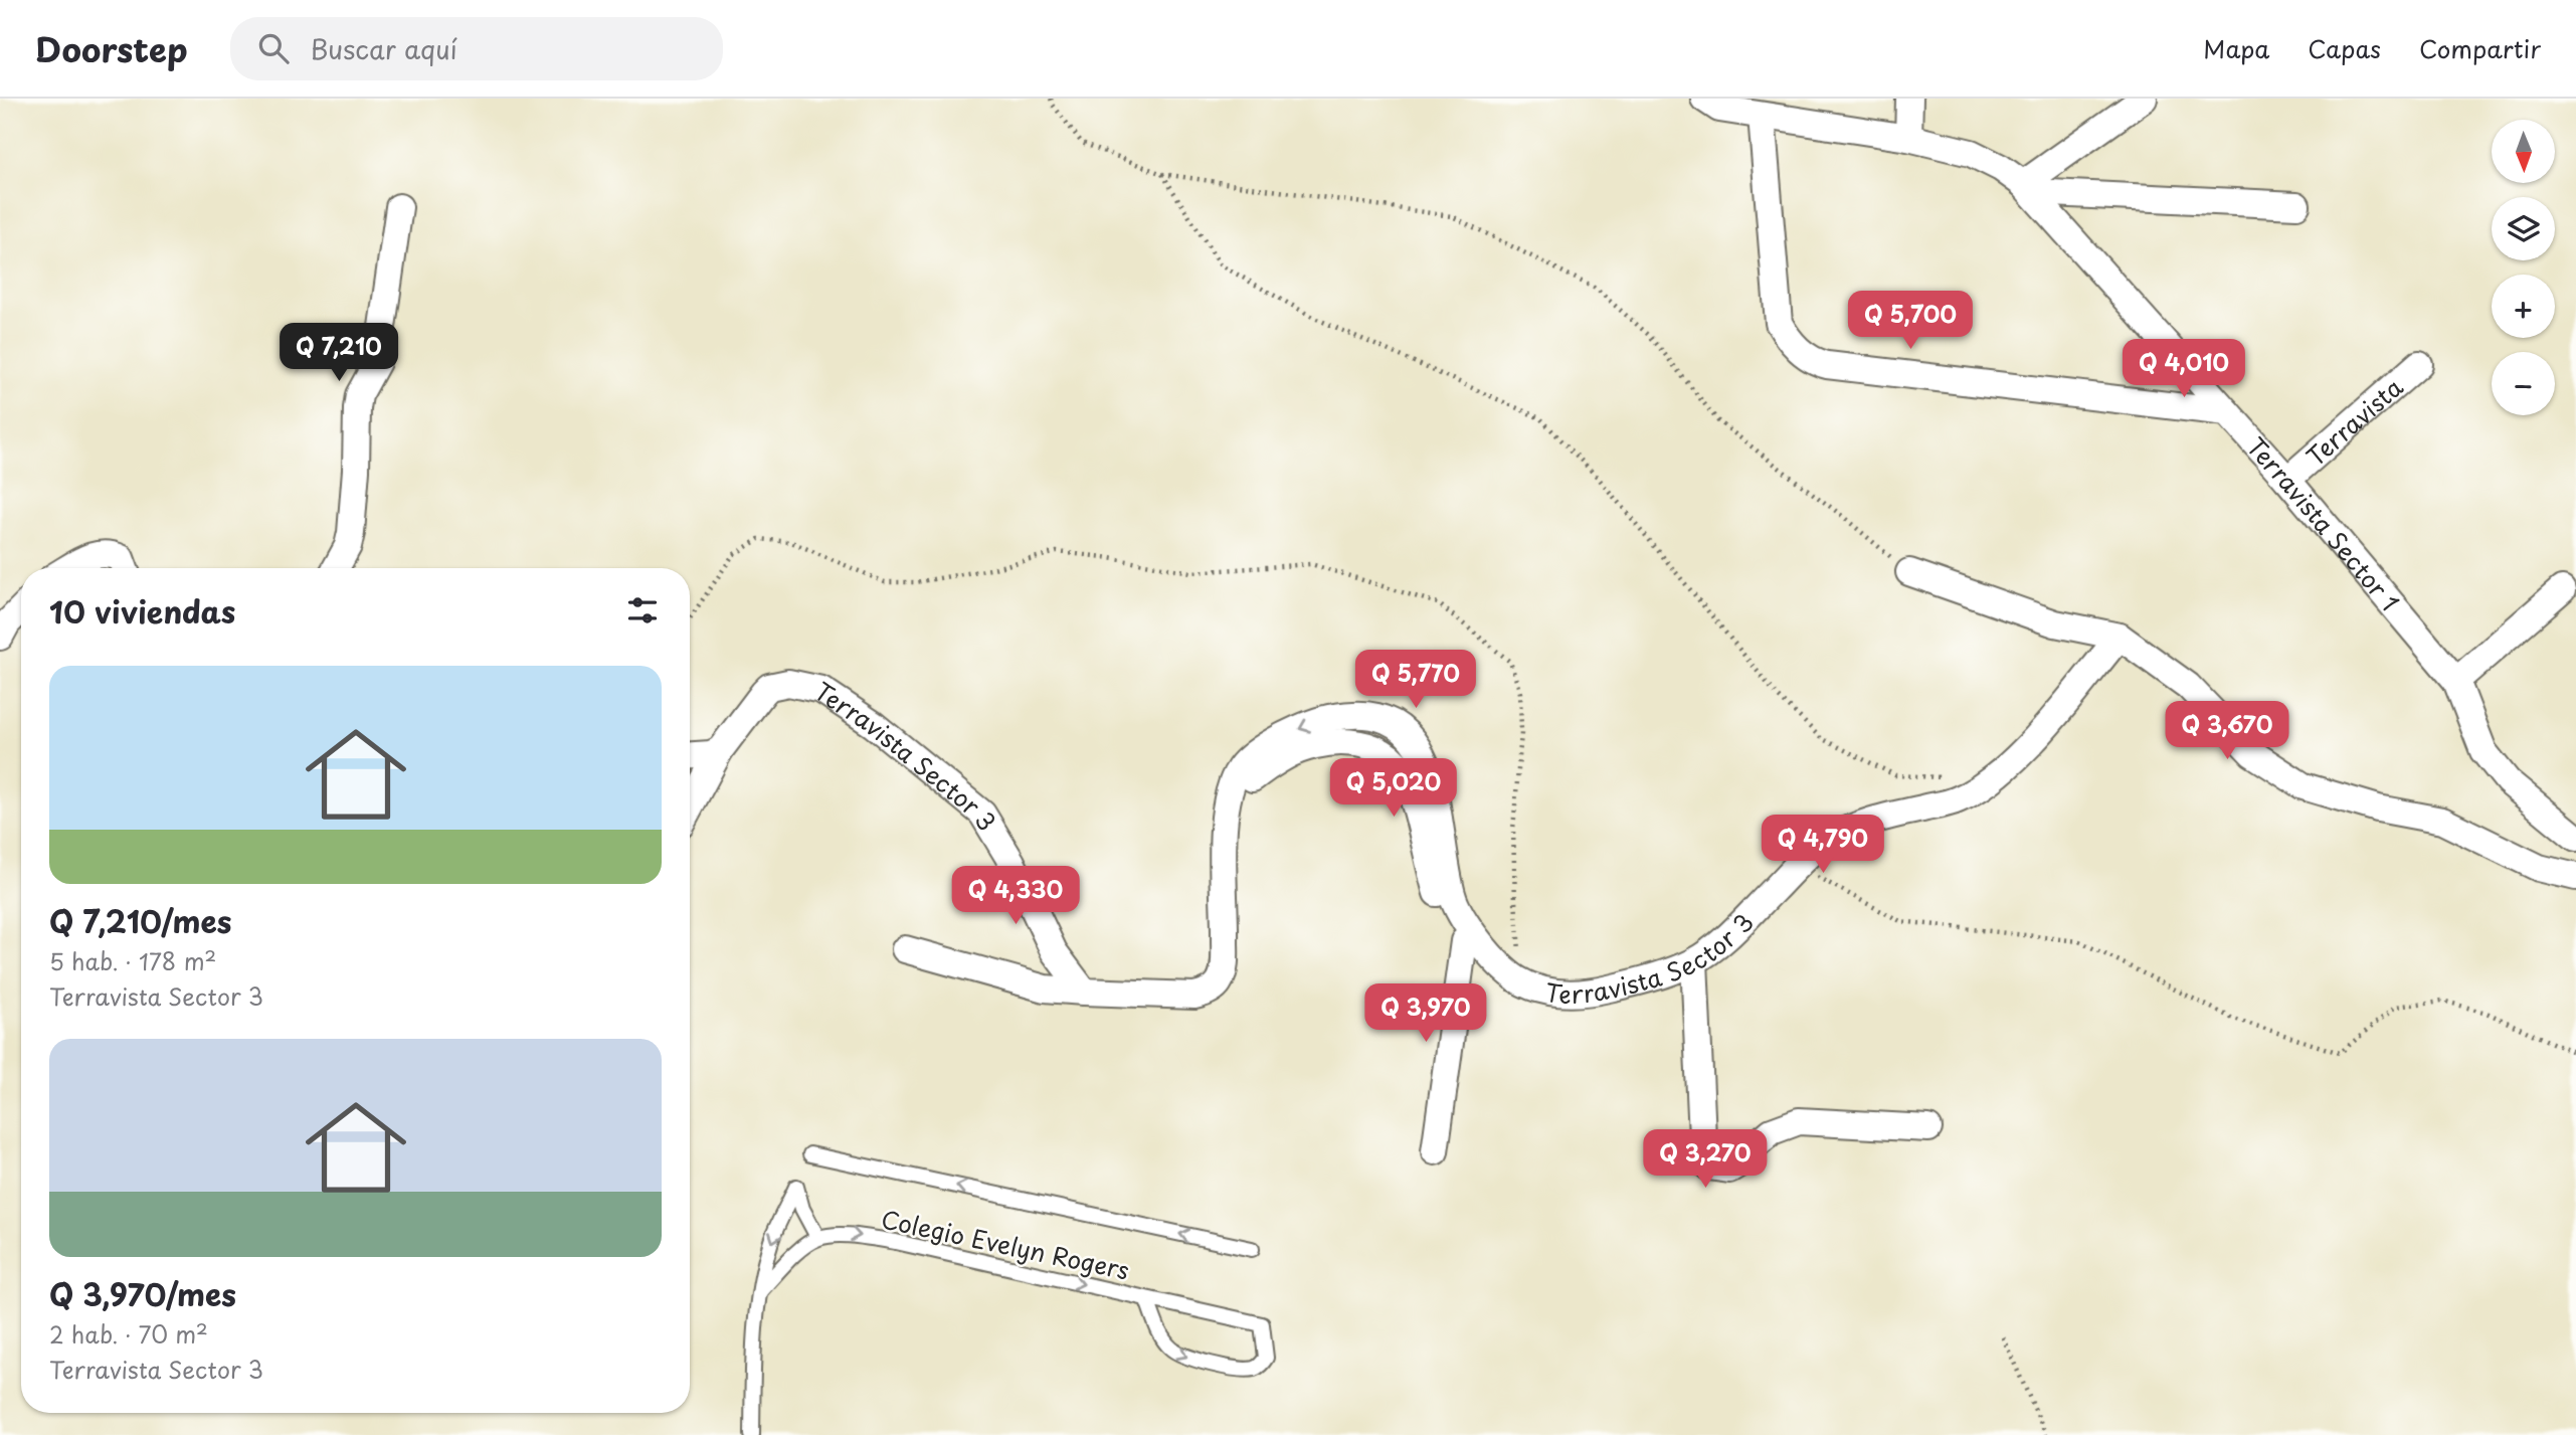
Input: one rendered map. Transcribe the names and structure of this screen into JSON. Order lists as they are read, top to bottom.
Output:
{
  "streets": {
    "street": ["Terravista", "Terravista Sector 1", "Terravista Sector 3"],
    "lane": ["Colegio Evelyn Rogers"]
  },
  "crossings": [
    ["Terravista", "Terravista Sector 1"]
  ],
  "north": "bottom",
  "page": {
    "header": "Doorstep",
    "search": "Buscar aquí",
    "nav": ["Mapa", "Capas", "Compartir"],
    "map_buttons": ["+", "−"],
    "price": [
      "Q 5,700",
      "Q 7,210",
      "Q 4,010",
      "Q 5,770",
      "Q 3,670",
      "Q 5,020",
      "Q 4,790",
      "Q 4,330",
      "Q 3,970",
      "Q 3,270"
    ],
    "heading": "10 viviendas",
    "list": [
      {
        "name": "Q 7,210/mes",
        "note": "5 hab. · 178 m² · Terravista Sector 3"
      },
      {
        "name": "Q 3,970/mes",
        "note": "2 hab. · 70 m² · Terravista Sector 3"
      }
    ]
  }
}
